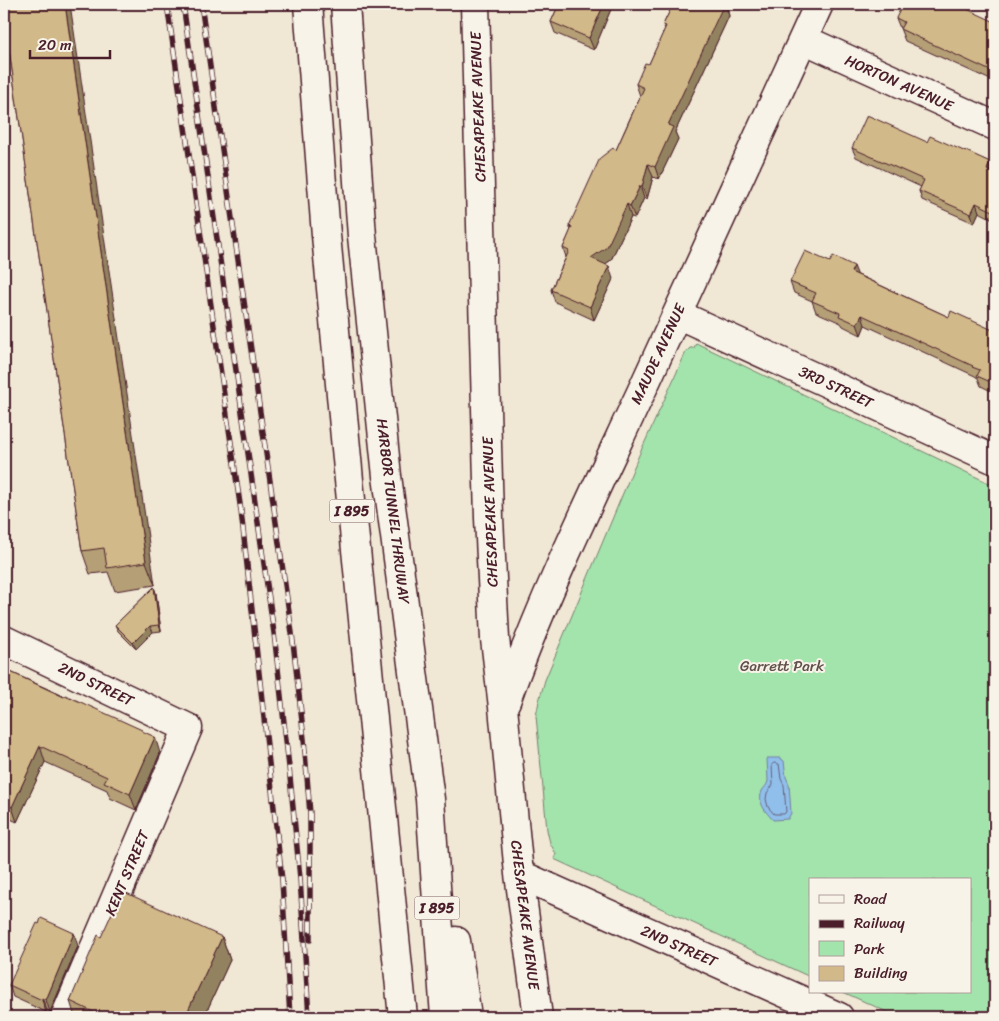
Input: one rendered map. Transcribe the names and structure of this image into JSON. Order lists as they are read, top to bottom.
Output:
{
  "streets": {
    "main road": [
      "HORTON AVENUE",
      "CHESAPEAKE AVENUE",
      "MAUDE AVENUE",
      "3RD STREET",
      "I 895",
      "HARBOR TUNNEL THRUWAY",
      "2ND STREET",
      "KENT STREET"
    ]
  },
  "crossings": [
    ["HORTON AVENUE", "MAUDE AVENUE"],
    ["CHESAPEAKE AVENUE", "MAUDE AVENUE"],
    ["CHESAPEAKE AVENUE", "2ND STREET"],
    ["MAUDE AVENUE", "3RD STREET"],
    ["2ND STREET", "KENT STREET"]
  ],
  "parks": ["Garrett Park"],
  "legend": [
    "Road",
    "Railway",
    "Park",
    "Building"
  ],
  "scale_bar": "20 m"
}
